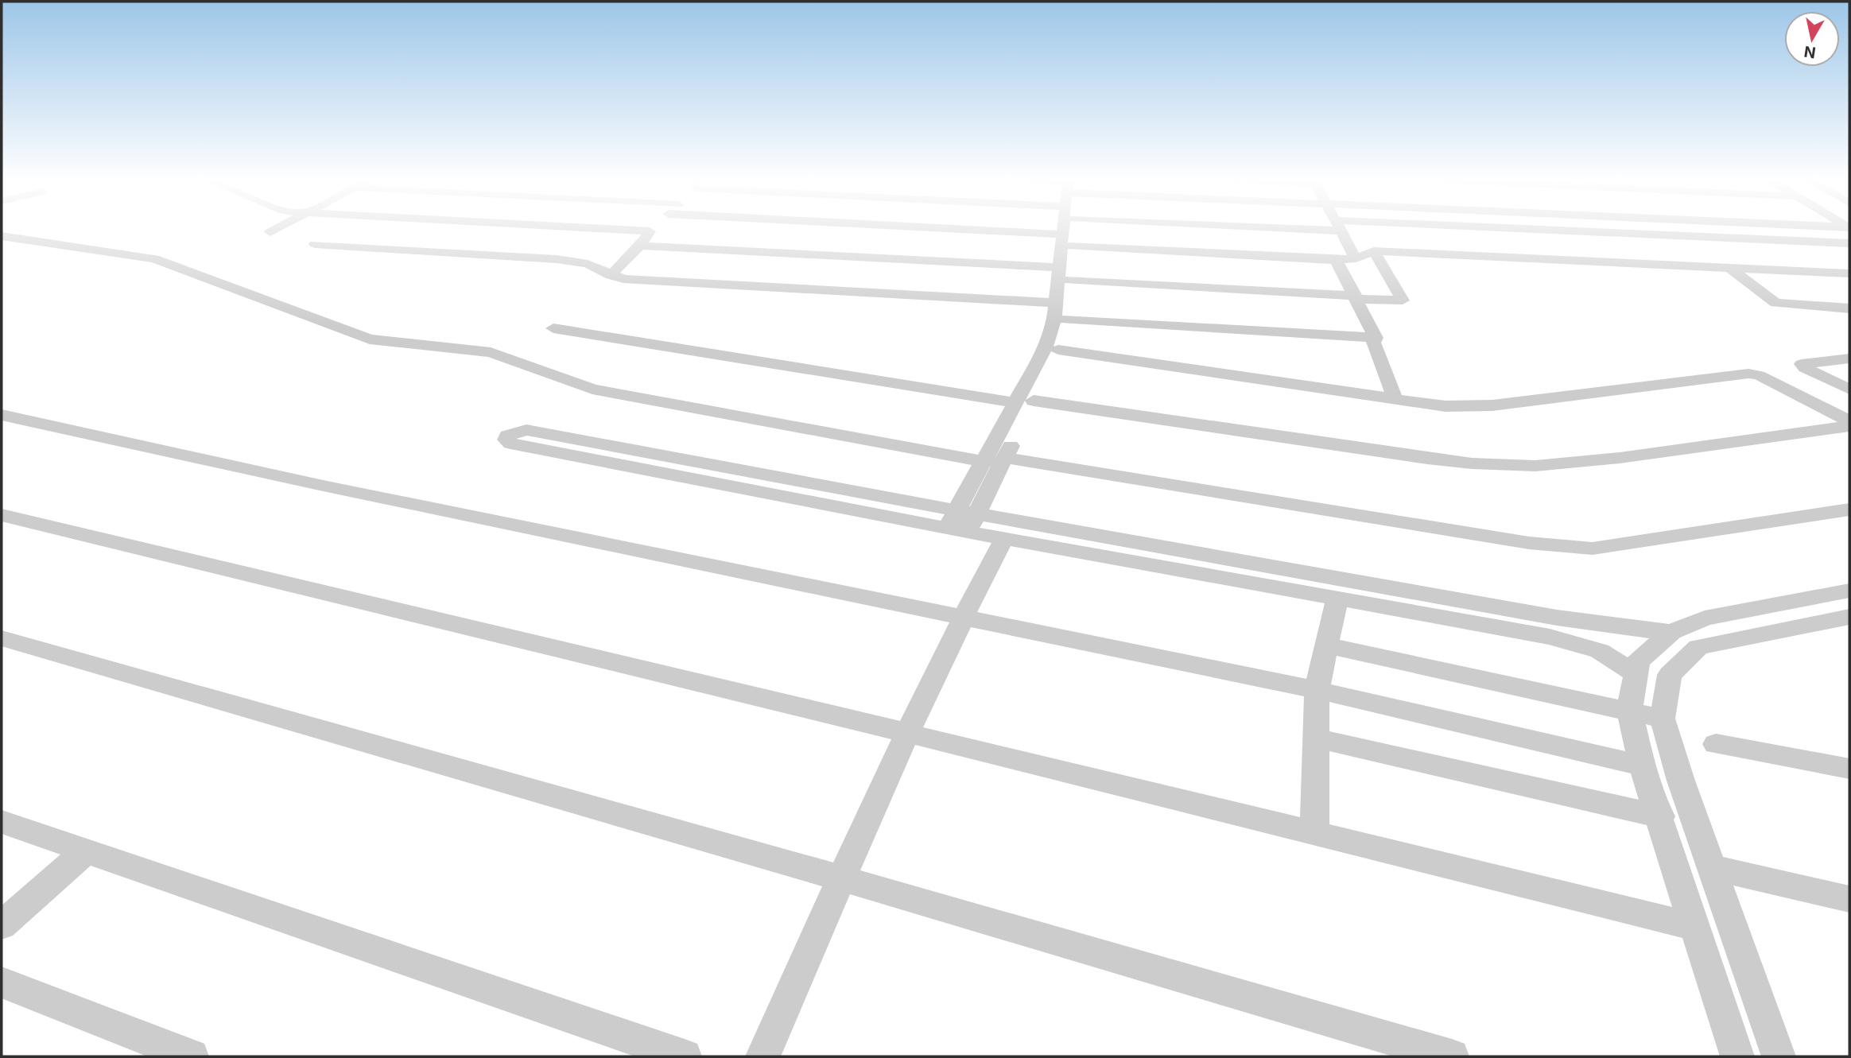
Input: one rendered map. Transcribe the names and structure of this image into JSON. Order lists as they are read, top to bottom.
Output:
{
  "north": "bottom"
}
